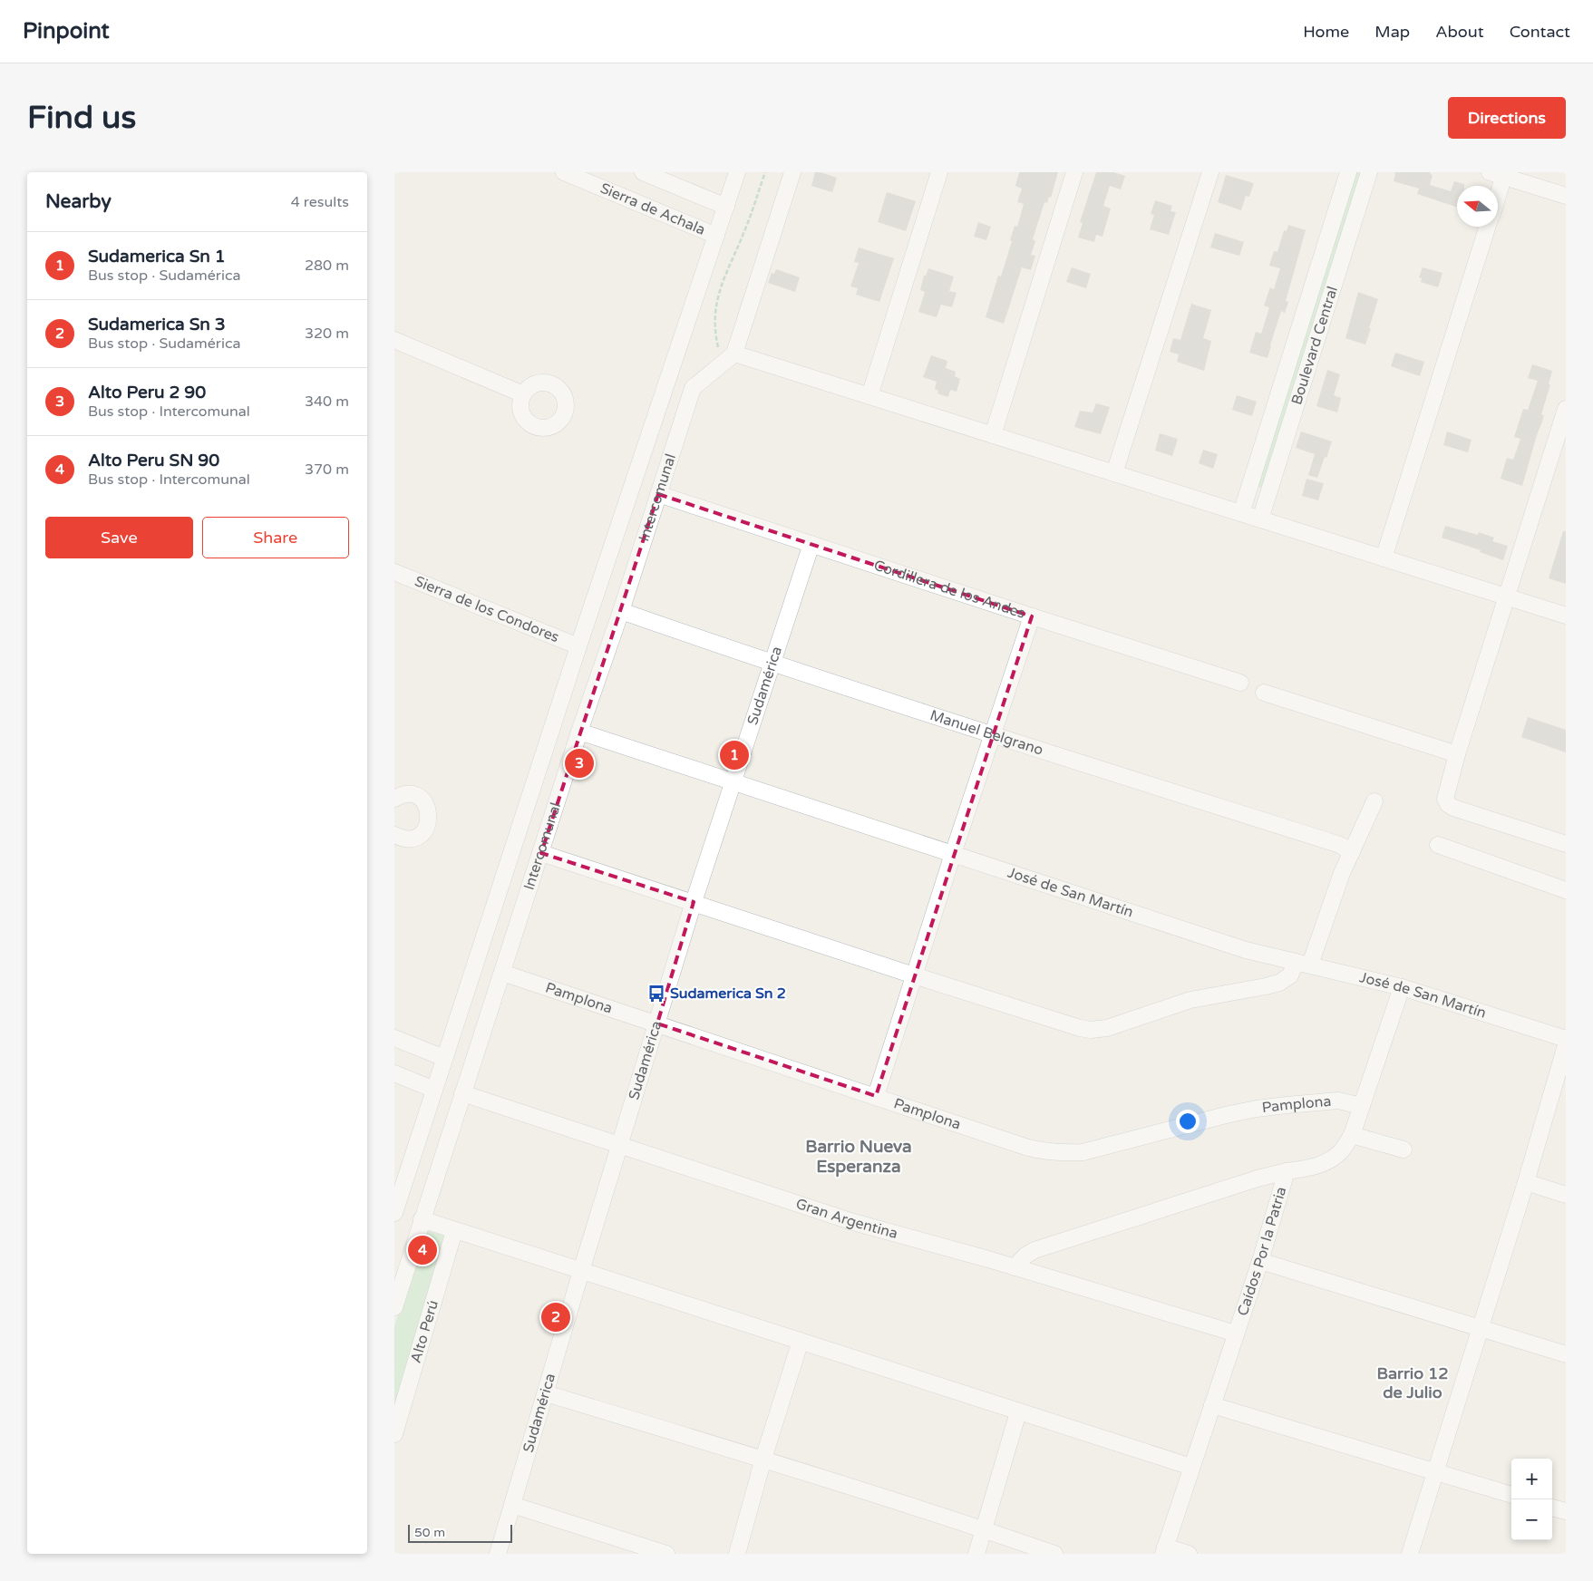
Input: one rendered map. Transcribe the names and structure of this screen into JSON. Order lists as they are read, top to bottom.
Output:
{
  "streets": {
    "street": [
      "Sierra de Achala",
      "Boulevard Central",
      "Intercomunal",
      "Cordillera de los Andes",
      "Sierra de los Condores",
      "Sudamérica",
      "Manuel Belgrano",
      "José de San Martín",
      "Pamplona",
      "Gran Argentina",
      "Caídos Por la Patria",
      "Alto Perú"
    ]
  },
  "crossings": [
    ["Intercomunal", "Cordillera de los Andes"],
    ["Intercomunal", "Manuel Belgrano"],
    ["Intercomunal", "José de San Martín"],
    ["Intercomunal", "Pamplona"],
    ["Intercomunal", "Gran Argentina"],
    ["Cordillera de los Andes", "Sudamérica"],
    ["Sudamérica", "Manuel Belgrano"],
    ["Sudamérica", "José de San Martín"],
    ["Sudamérica", "Pamplona"],
    ["Sudamérica", "Gran Argentina"],
    ["José de San Martín", "Caídos Por la Patria"],
    ["Pamplona", "Caídos Por la Patria"],
    ["Gran Argentina", "Caídos Por la Patria"]
  ],
  "districts": ["Barrio Nueva Esperanza", "Barrio 12 de Julio"],
  "places": {
    "bus stop": ["Sudamerica Sn 2"]
  },
  "scale_bar": "50 m",
  "north": "left",
  "page": {
    "header": "Pinpoint",
    "nav": [
      "Home",
      "Map",
      "About",
      "Contact"
    ],
    "buttons": [
      "Directions",
      ["Save", "Share"]
    ],
    "title": "Find us",
    "heading": ["Nearby", "4 results"],
    "list": [
      {
        "mark": "1",
        "name": "Sudamerica Sn 1",
        "note": "Bus stop · Sudamérica",
        "value": "280 m"
      },
      {
        "mark": "2",
        "name": "Sudamerica Sn 3",
        "note": "Bus stop · Sudamérica",
        "value": "320 m"
      },
      {
        "mark": "3",
        "name": "Alto Peru 2 90",
        "note": "Bus stop · Intercomunal",
        "value": "340 m"
      },
      {
        "mark": "4",
        "name": "Alto Peru SN 90",
        "note": "Bus stop · Intercomunal",
        "value": "370 m"
      }
    ],
    "pins": [
      "1",
      "3",
      "4",
      "2"
    ],
    "map_buttons": ["+", "−"],
    "scale": "50 m"
  }
}
